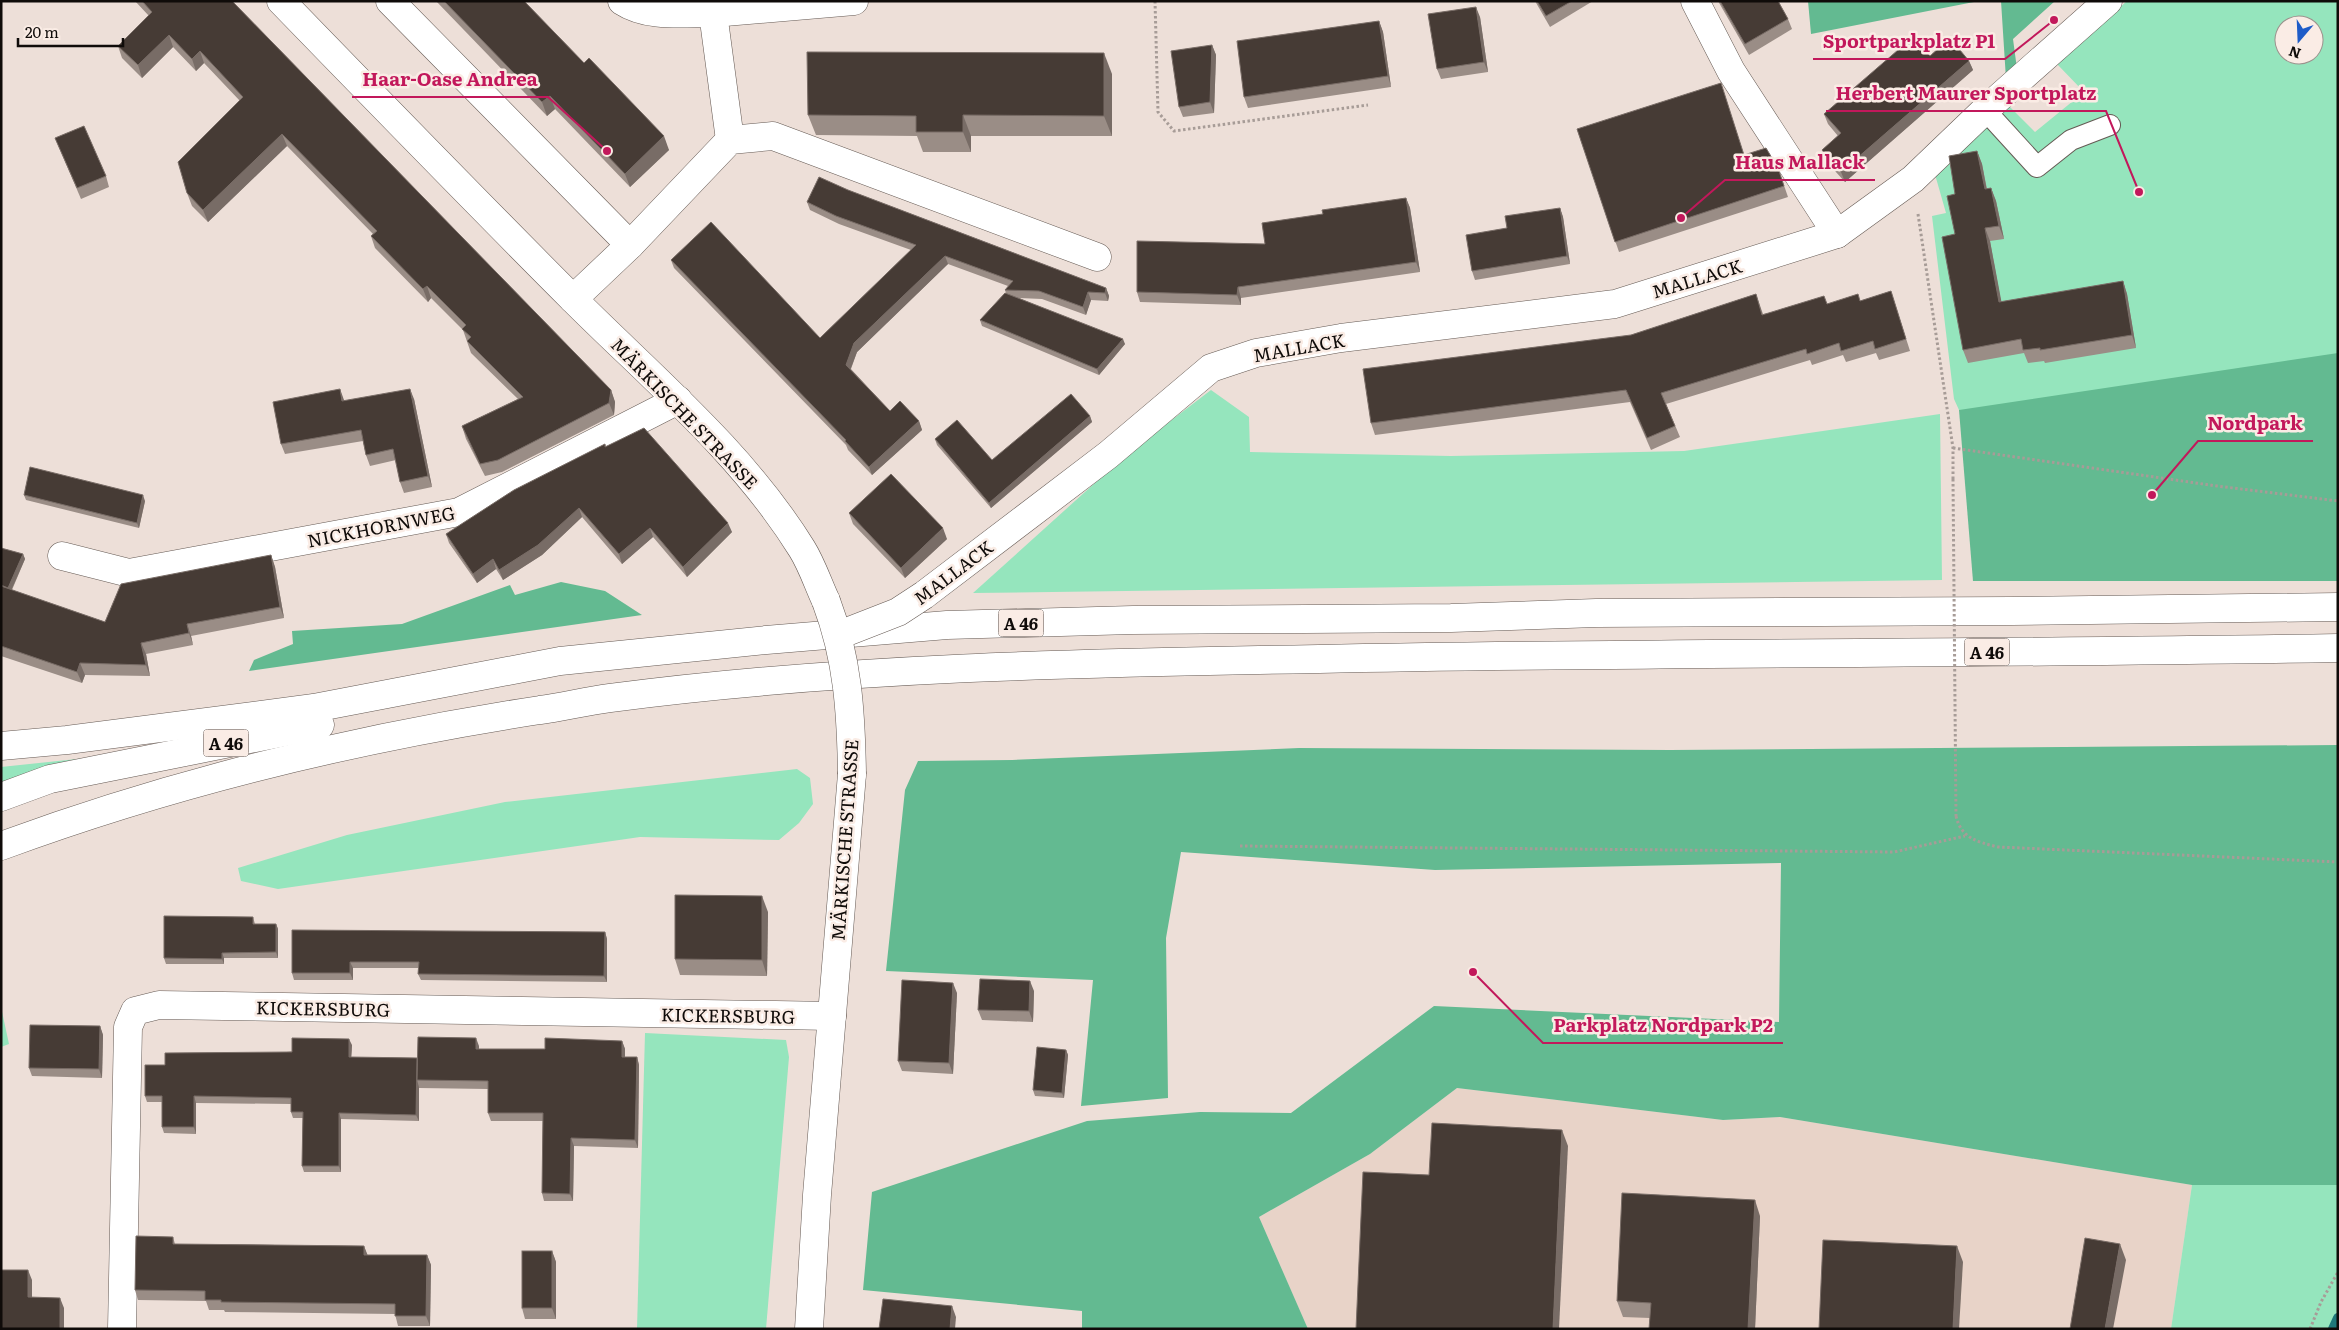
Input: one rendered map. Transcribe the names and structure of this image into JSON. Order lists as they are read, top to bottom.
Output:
{
  "streets": {
    "main road": [
      "MALLACK",
      "MÄRKISCHE STRASSE",
      "NICKHORNWEG",
      "A 46",
      "KICKERSBURG"
    ]
  },
  "crossings": [
    ["MALLACK", "MÄRKISCHE STRASSE"],
    ["MÄRKISCHE STRASSE", "NICKHORNWEG"],
    ["MÄRKISCHE STRASSE", "KICKERSBURG"]
  ],
  "places": [
    "Sportparkplatz P1",
    "Haar-Oase Andrea",
    "Herbert Maurer Sportplatz",
    "Haus Mallack",
    "Nordpark",
    "Parkplatz Nordpark P2"
  ],
  "scale_bar": "20 m",
  "north": "bottom"
}
